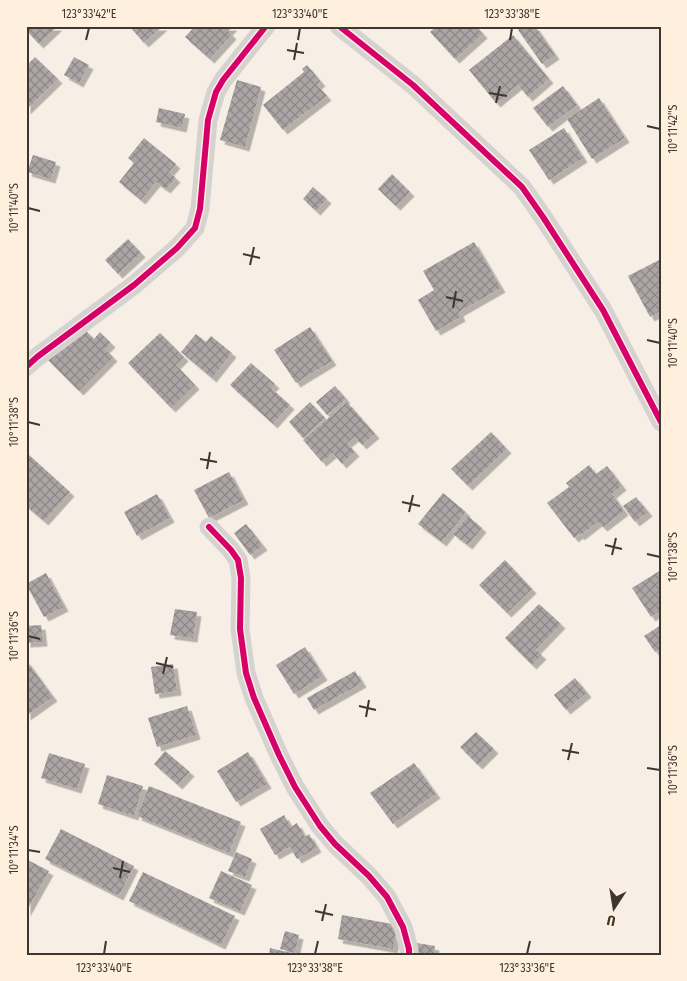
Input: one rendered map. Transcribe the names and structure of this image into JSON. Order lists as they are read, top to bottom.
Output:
{
  "north": "bottom",
  "coordinates": [
    "123°33'42\"E",
    "123°33'40\"E",
    "123°33'38\"E",
    "10°11'42\"S",
    "10°11'40\"S",
    "10°11'38\"S",
    "10°11'36\"S",
    "10°11'34\"S",
    "123°33'36\"E"
  ]
}
